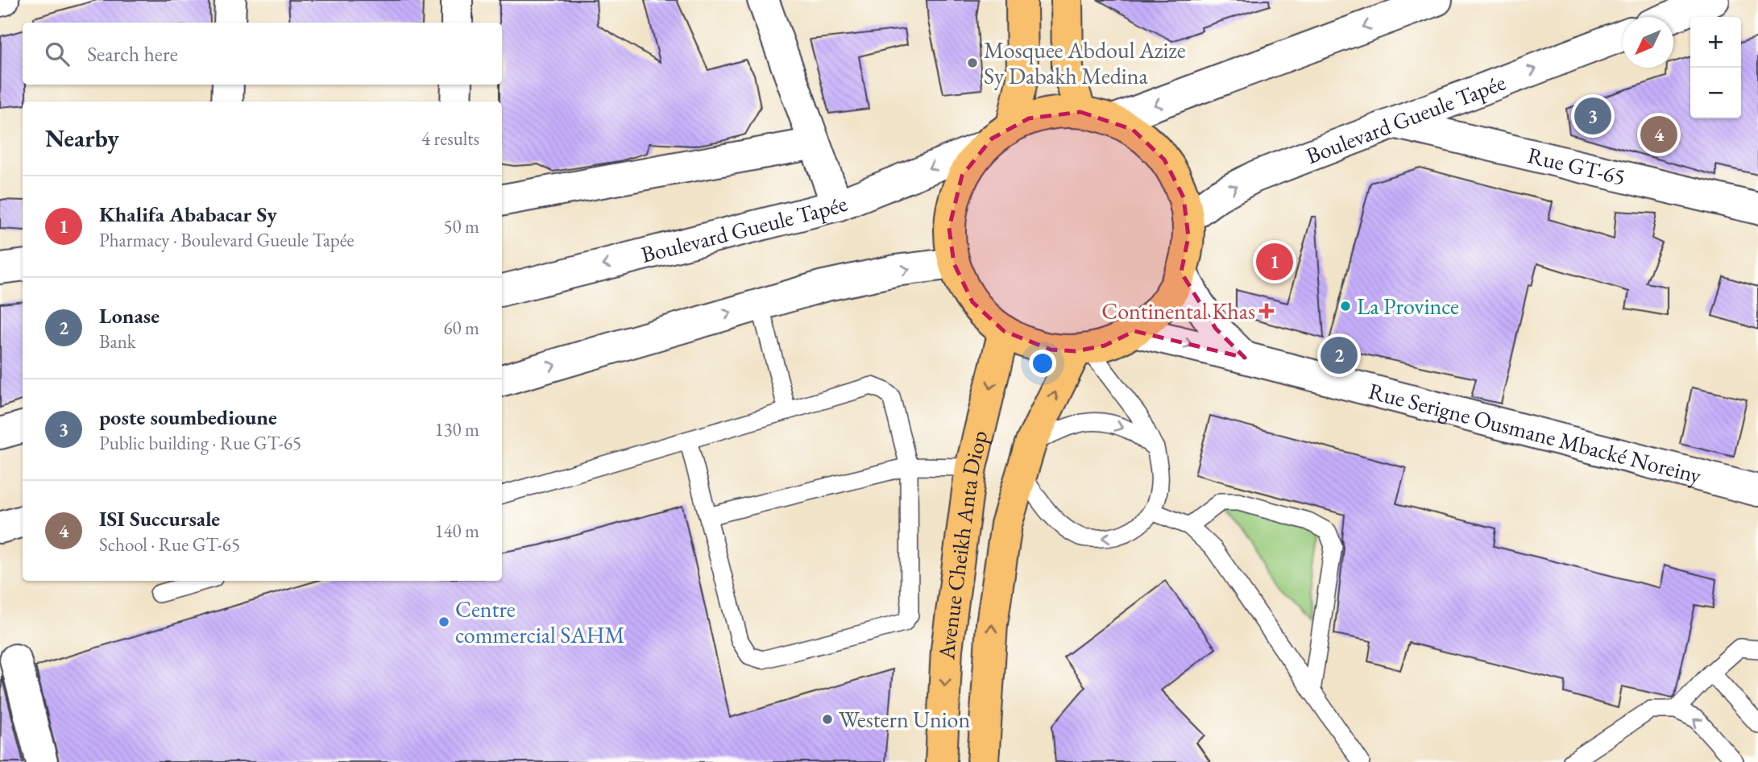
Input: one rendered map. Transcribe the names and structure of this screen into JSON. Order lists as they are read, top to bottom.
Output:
{
  "streets": {
    "main road": ["Avenue Cheikh Anta Diop"],
    "street": ["Boulevard Gueule Tapée", "Rue GT-65", "Rue Serigne Ousmane Mbacké Noreiny"]
  },
  "crossings": [
    ["Boulevard Gueule Tapée", "Rue GT-65"]
  ],
  "places": {
    "other": [
      "Mosquee Abdoul Azize Sy Dabakh Medina",
      "La Province",
      "Centre commercial SAHM",
      "Western Union"
    ],
    "health": ["Continental Khas"]
  },
  "north": "bottom left",
  "page": {
    "map_buttons": ["+", "−"],
    "search": "Search here",
    "pins": [
      "3",
      "4",
      "1",
      "2"
    ],
    "heading": ["Nearby", "4 results"],
    "list": [
      {
        "mark": "1",
        "name": "Khalifa Ababacar Sy",
        "note": "Pharmacy · Boulevard Gueule Tapée",
        "value": "50 m"
      },
      {
        "mark": "2",
        "name": "Lonase",
        "note": "Bank",
        "value": "60 m"
      },
      {
        "mark": "3",
        "name": "poste soumbedioune",
        "note": "Public building · Rue GT-65",
        "value": "130 m"
      },
      {
        "mark": "4",
        "name": "ISI Succursale",
        "note": "School · Rue GT-65",
        "value": "140 m"
      }
    ]
  }
}
